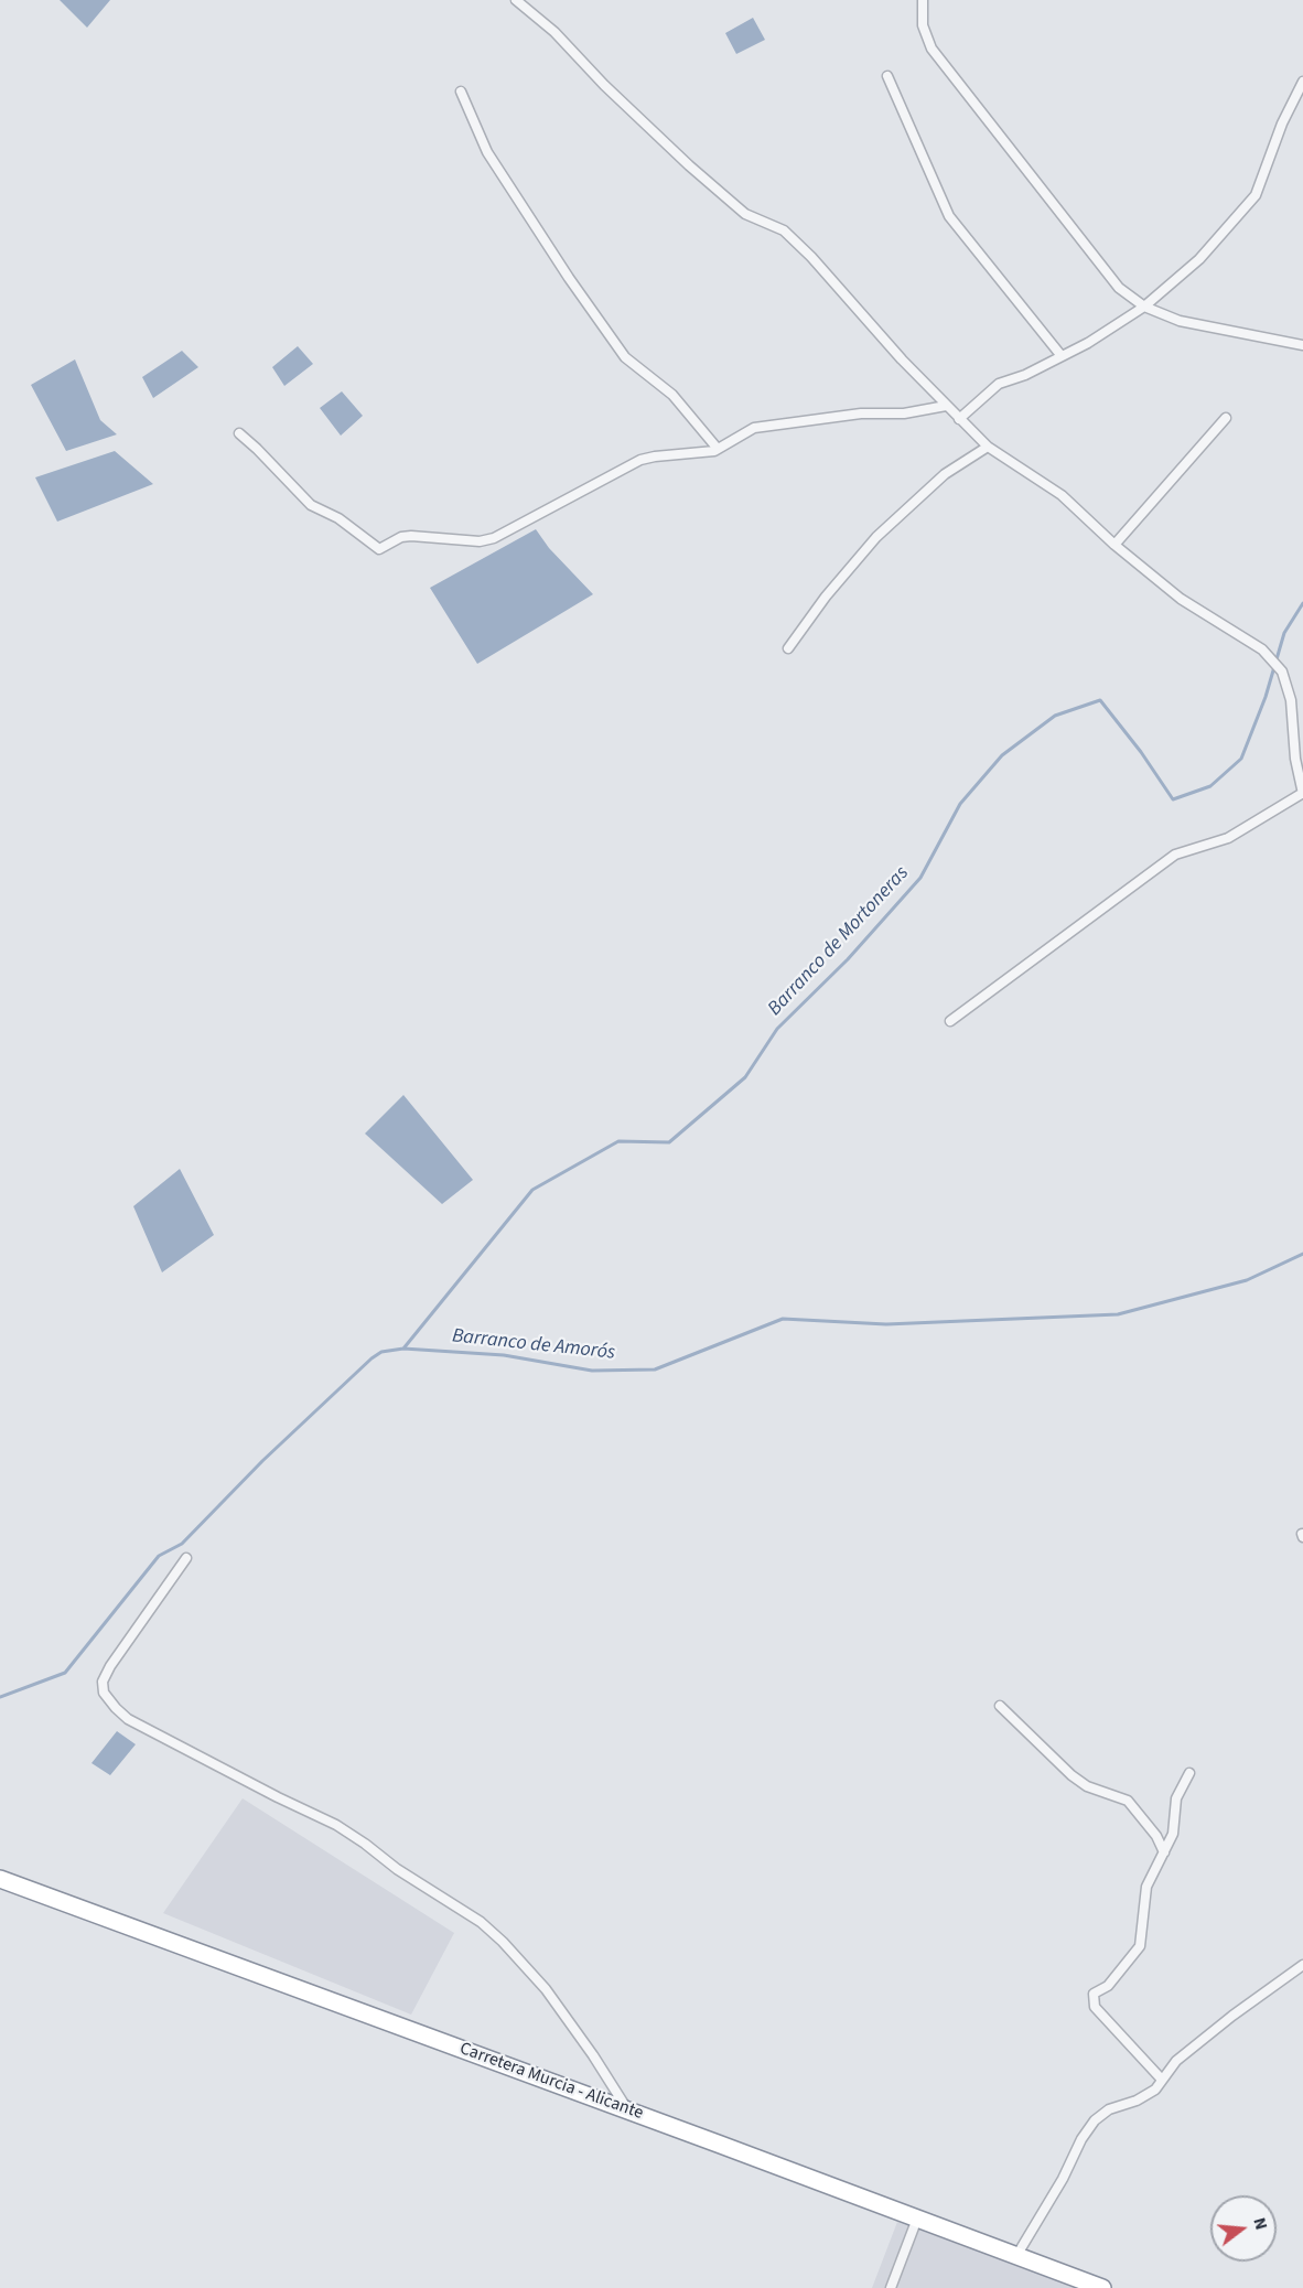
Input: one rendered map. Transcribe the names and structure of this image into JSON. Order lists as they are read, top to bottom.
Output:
{
  "streets": {
    "highway": ["Carretera Murcia - Alicante"]
  },
  "water": ["Barranco de Mortoneras", "Barranco de Amorós"],
  "north": "right"
}
